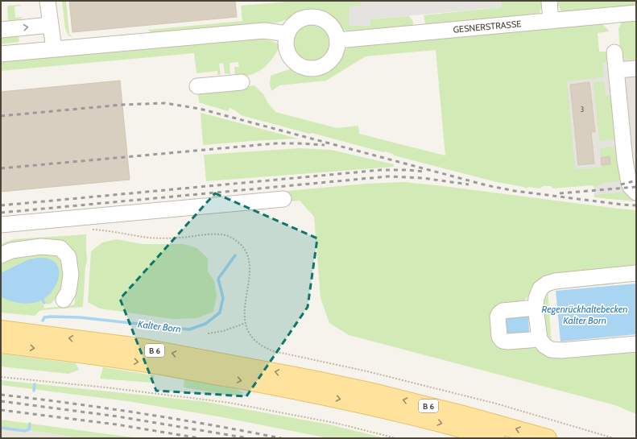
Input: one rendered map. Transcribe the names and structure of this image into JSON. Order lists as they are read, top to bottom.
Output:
{
  "streets": {
    "main road": ["B 6"],
    "lane": ["GESNERSTRASSE"]
  },
  "water": ["Regenrückhaltebecken Kalter Born", "Kalter Born"],
  "house_numbers": ["3"]
}
